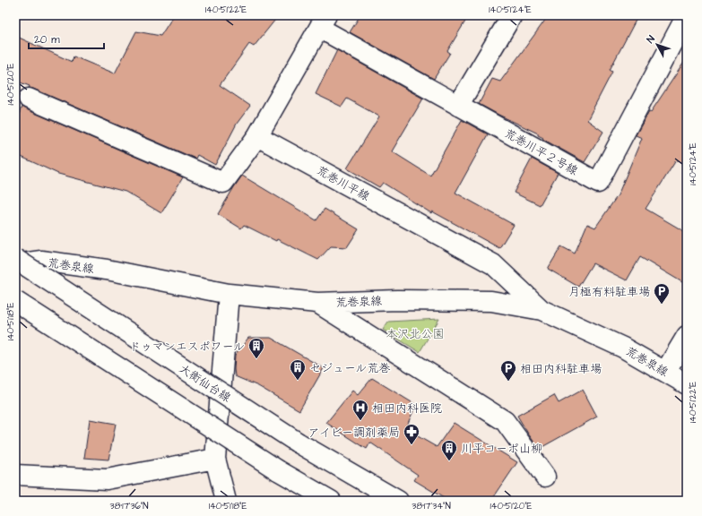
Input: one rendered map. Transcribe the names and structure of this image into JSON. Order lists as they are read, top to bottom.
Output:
{
  "streets": {
    "street": [
      "荒巻川平２号線",
      "荒巻川平線",
      "荒巻泉線",
      "大衡仙台線"
    ]
  },
  "crossings": [
    ["荒巻川平線", "荒巻泉線"]
  ],
  "parks": ["本沢北公園"],
  "places": {
    "parking": ["月極有料駐車場", "相田内科駐車場"],
    "building": ["ドゥマンエスポワール", "セジュール荒巻", "川平コーポ山柳"],
    "hospital": ["相田内科医院"],
    "pharmacy": ["アイビー調剤薬局"]
  },
  "scale_bar": "20 m",
  "north": "top left",
  "coordinates": [
    "140°51'22\"E",
    "140°51'24\"E",
    "140°51'20\"E",
    "140°51'18\"E",
    "38°17'36\"N",
    "38°17'34\"N"
  ]
}
